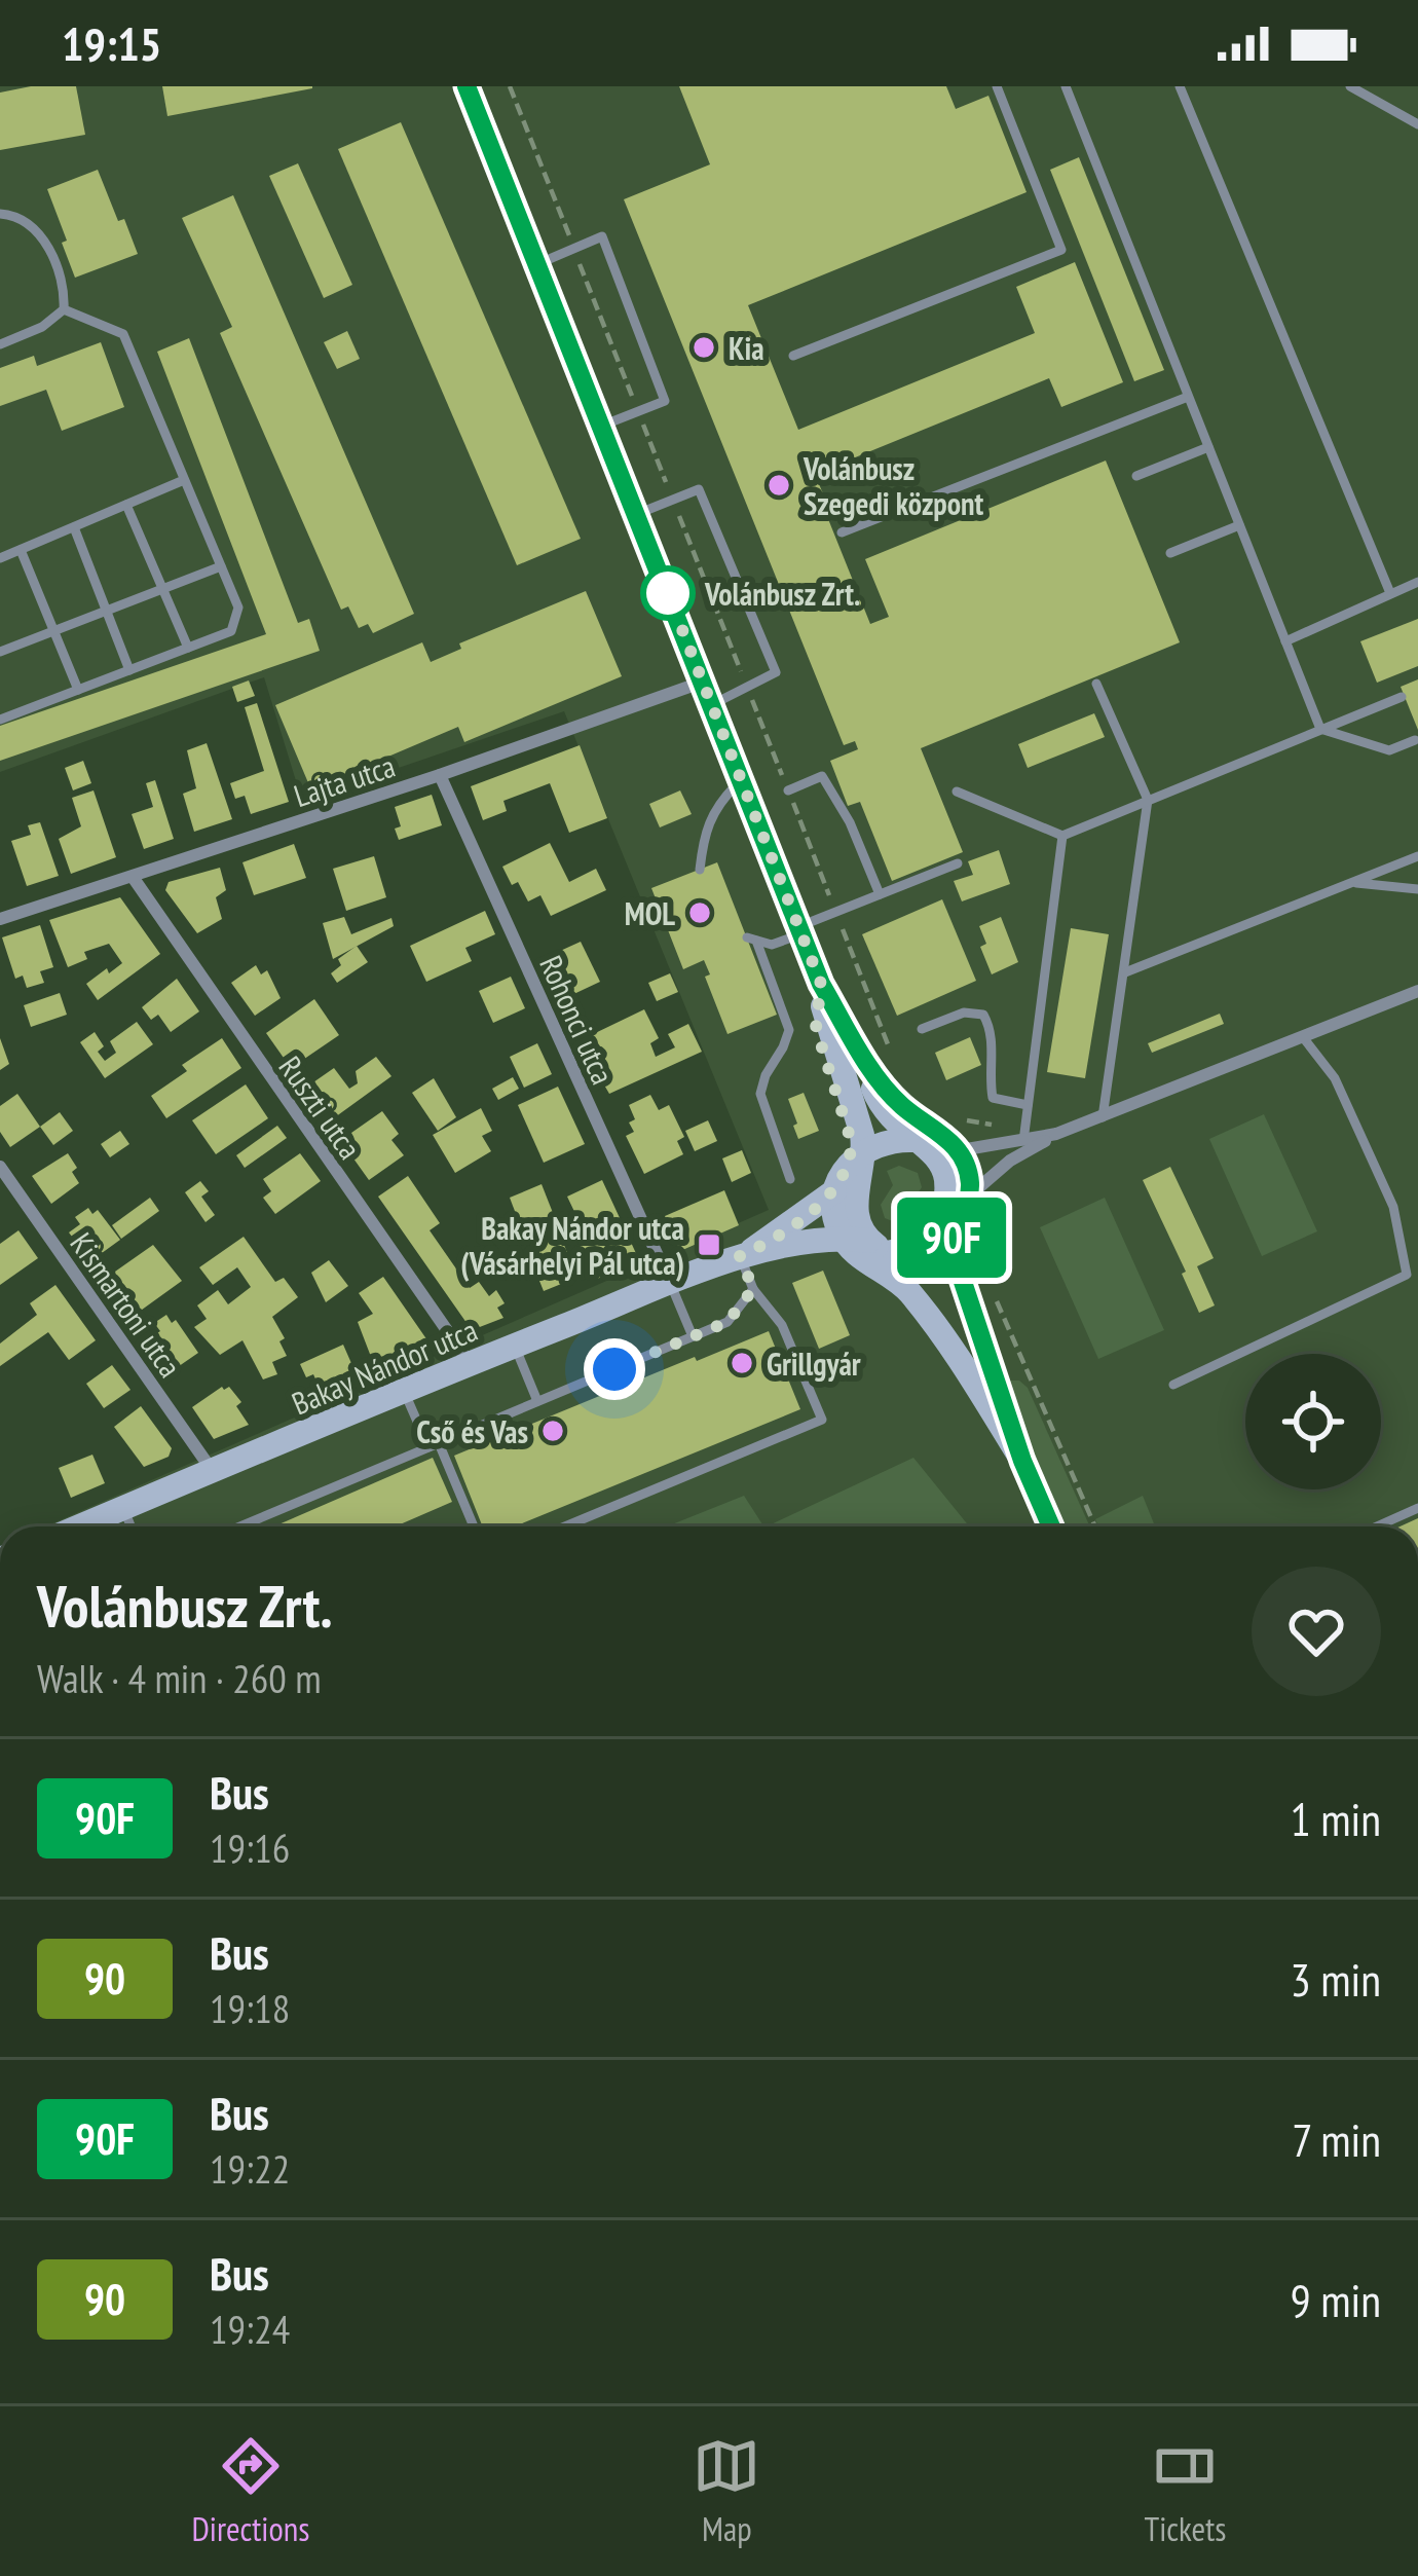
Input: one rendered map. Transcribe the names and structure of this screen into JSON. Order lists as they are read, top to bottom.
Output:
{
  "streets": {
    "main road": ["Bakay Nándor utca"],
    "street": [
      "Lajta utca",
      "Rohonci utca",
      "Ruszti utca",
      "Kismartoni utca"
    ]
  },
  "crossings": [
    ["Lajta utca", "Rohonci utca"],
    ["Lajta utca", "Ruszti utca"],
    ["Rohonci utca", "Bakay Nándor utca"],
    ["Ruszti utca", "Bakay Nándor utca"],
    ["Kismartoni utca", "Bakay Nándor utca"]
  ],
  "places": {
    "other": [
      "Kia",
      "Volánbusz Szegedi központ",
      "Volánbusz Zrt.",
      "MOL",
      "Grillgyár",
      "Cső és Vas"
    ],
    "transit": ["Bakay Nándor utca (Vásárhelyi Pál utca)"]
  },
  "lines": ["bus line 90F"],
  "page": {
    "status": "19:15",
    "on_map": "90F",
    "heading": ["Volánbusz Zrt.", "Walk · 4 min · 260 m"],
    "list": [
      {
        "mark": "90F",
        "name": "Bus",
        "note": "19:16",
        "value": "1 min"
      },
      {
        "mark": "90",
        "name": "Bus",
        "note": "19:18",
        "value": "3 min"
      },
      {
        "mark": "90F",
        "name": "Bus",
        "note": "19:22",
        "value": "7 min"
      },
      {
        "mark": "90",
        "name": "Bus",
        "note": "19:24",
        "value": "9 min"
      }
    ],
    "tabs": ["Directions", "Map", "Tickets"]
  }
}
